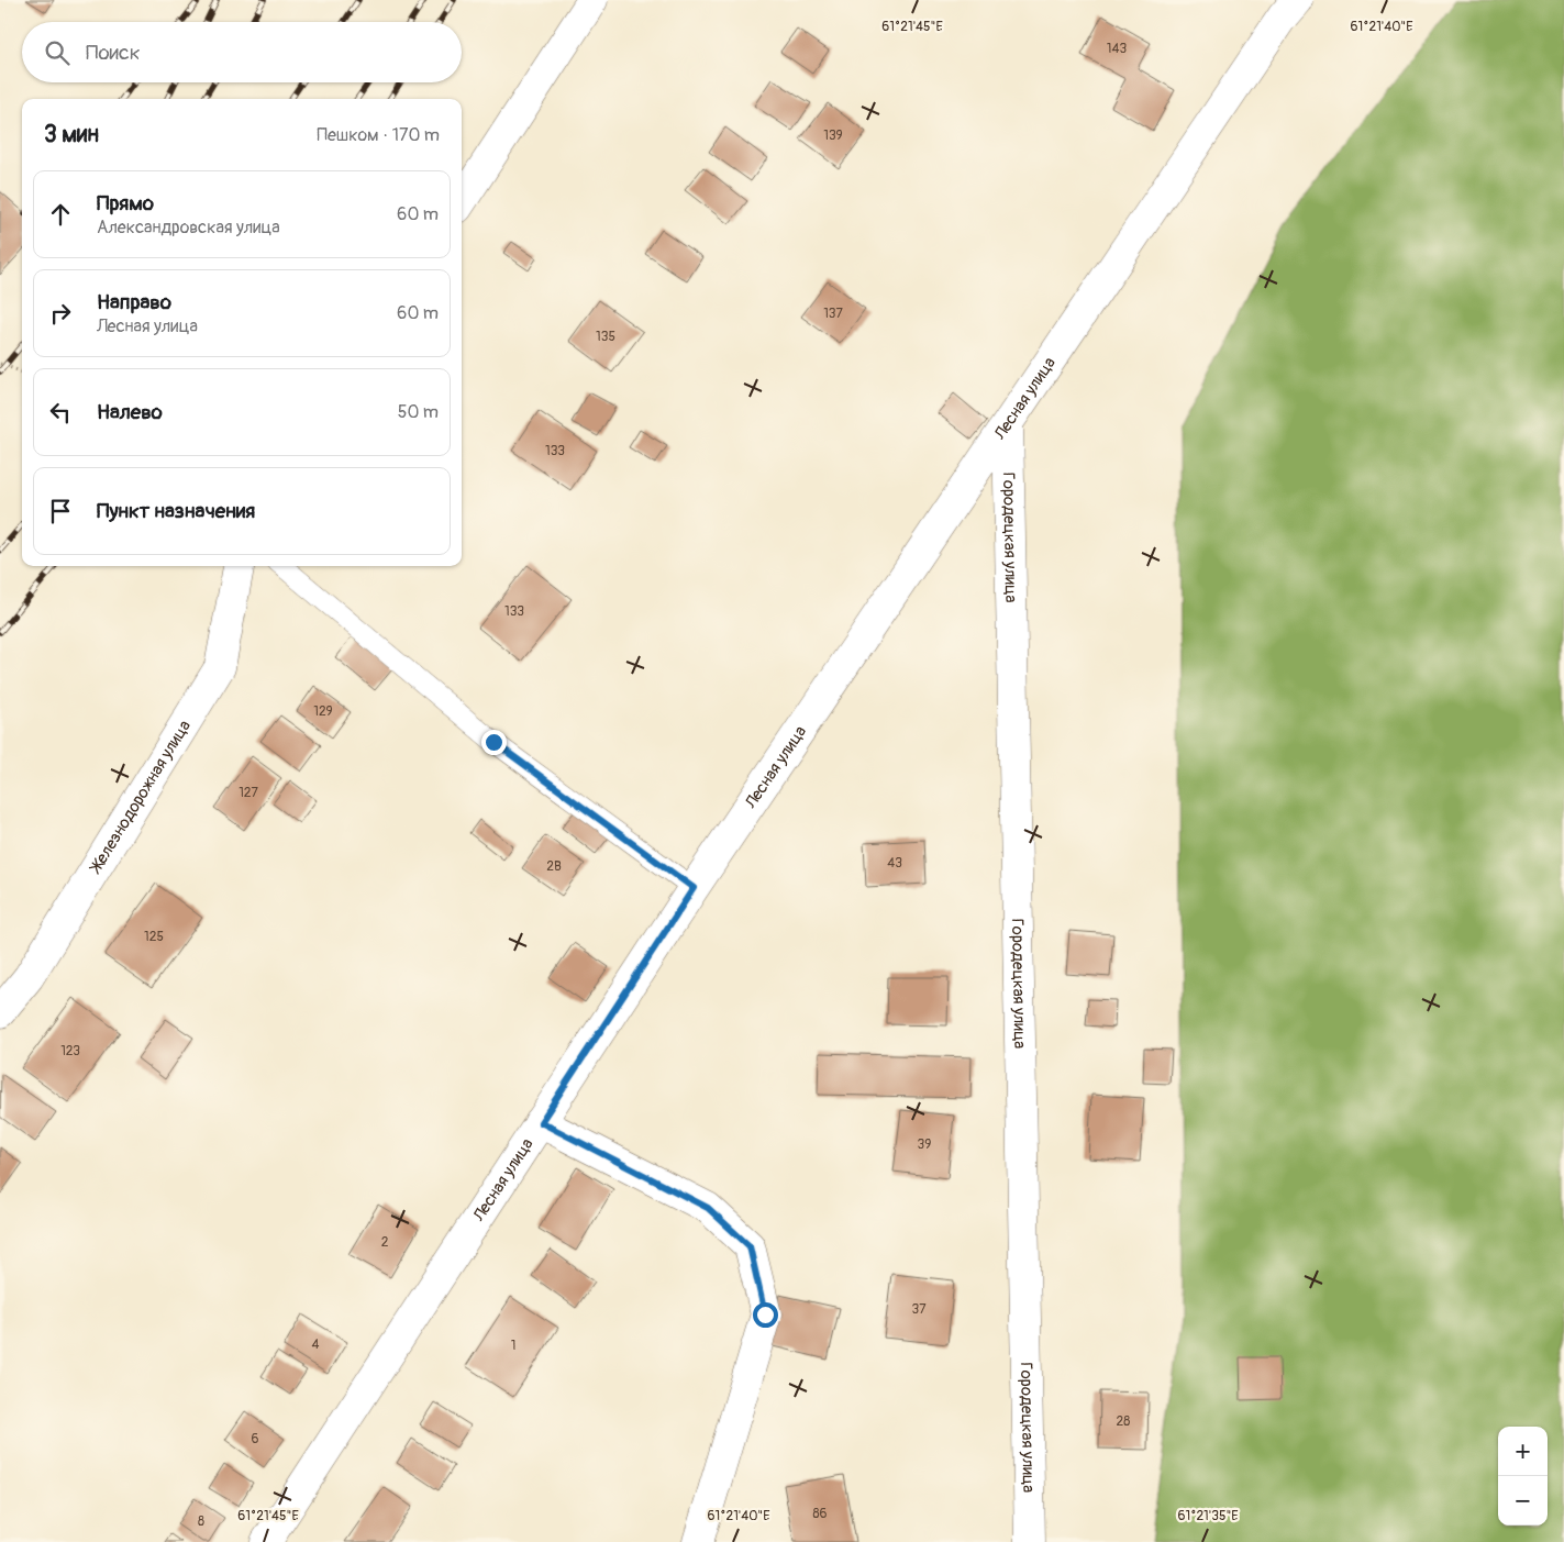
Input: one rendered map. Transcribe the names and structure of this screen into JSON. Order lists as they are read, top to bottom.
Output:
{
  "streets": {
    "street": ["Лесная улица", "Городецкая улица", "Железнодорожная улица"]
  },
  "crossings": [
    ["Лесная улица", "Городецкая улица"]
  ],
  "house_numbers": [
    "143",
    "139",
    "137",
    "135",
    "133",
    "133",
    "129",
    "127",
    "43",
    "2В",
    "125",
    "123",
    "39",
    "2",
    "37",
    "4",
    "1",
    "28",
    "6",
    "86",
    "8"
  ],
  "page": {
    "search": "Поиск",
    "heading": ["3 мин", "Пешком · 170 m"],
    "list": [
      ["Прямо", "Александровская улица", "60 m"],
      ["Направо", "Лесная улица", "60 m"],
      ["Налево", "50 m"],
      "Пункт назначения"
    ],
    "map_buttons": ["+", "−"]
  },
  "coordinates": ["61°21'45\"E", "61°21'40\"E", "61°21'35\"E"]
}
